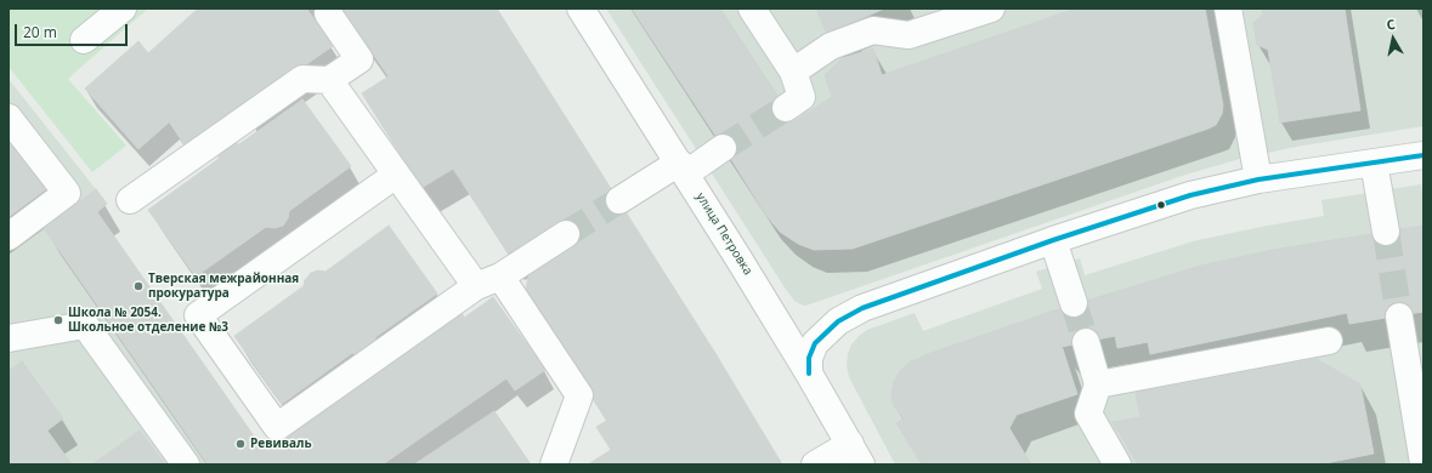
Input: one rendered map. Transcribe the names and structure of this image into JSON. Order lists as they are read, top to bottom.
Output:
{
  "streets": {
    "street": ["улица Петровка"]
  },
  "places": ["Тверская межрайонная прокуратура", "Школа № 2054. Школьное отделение №3", "Ревиваль"],
  "scale_bar": "20 m",
  "north": "top"
}
